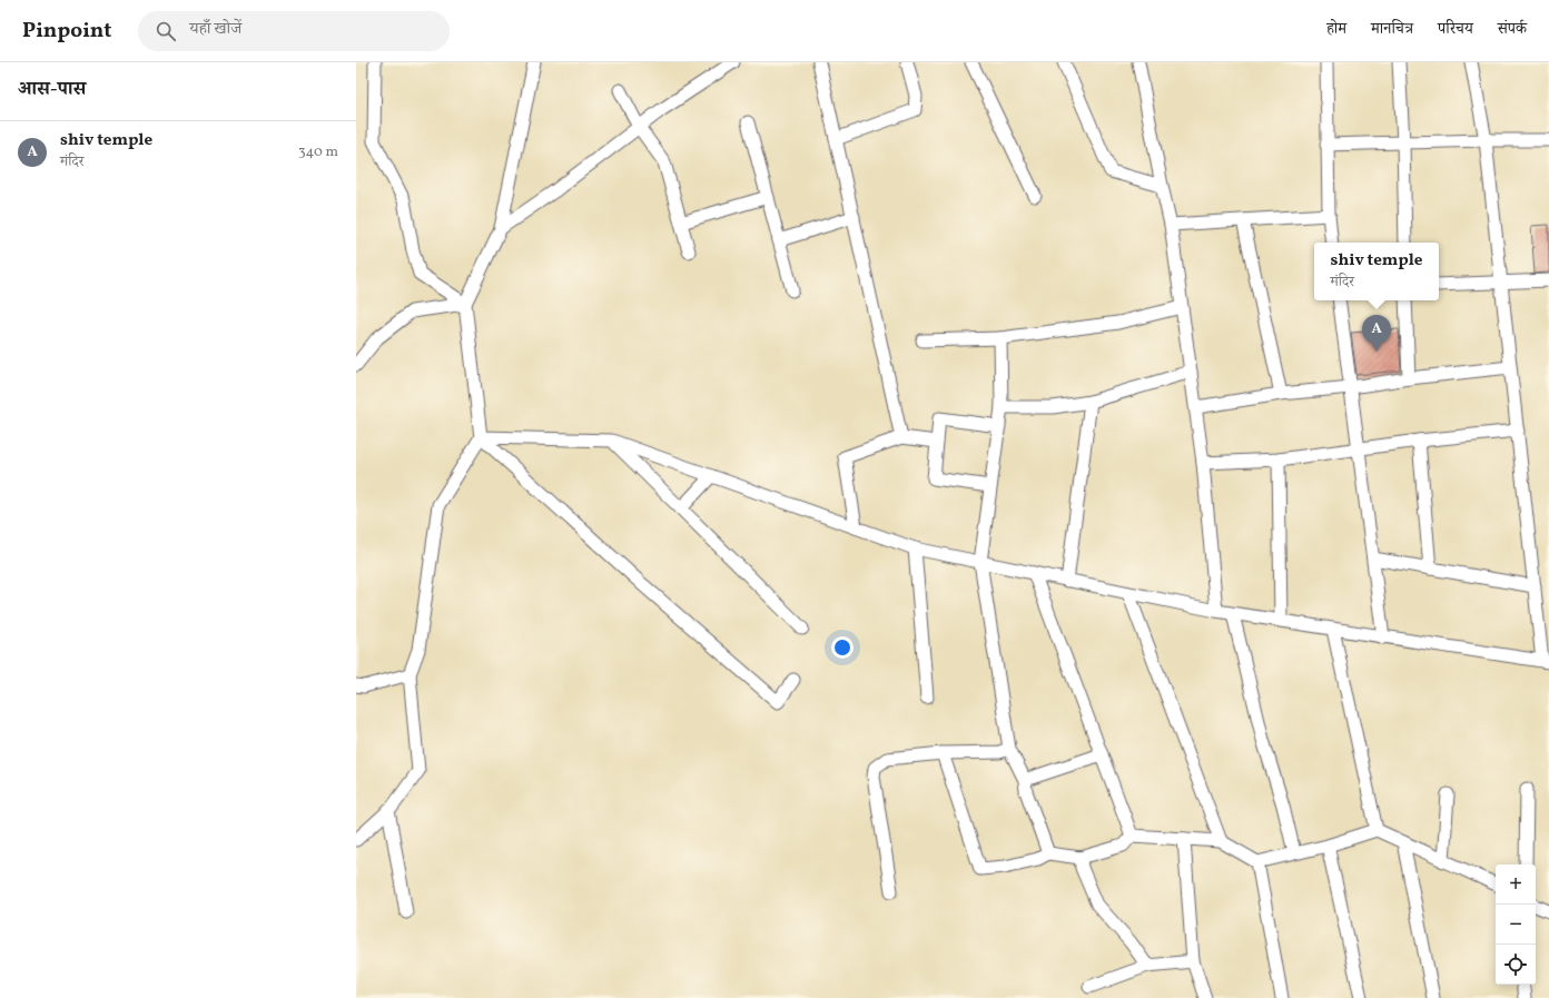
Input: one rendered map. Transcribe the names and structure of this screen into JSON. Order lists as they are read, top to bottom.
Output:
{
  "page": {
    "header": "Pinpoint",
    "search": "यहाँ खोजें",
    "nav": [
      "होम",
      "मानचित्र",
      "परिचय",
      "संपर्क"
    ],
    "heading": "आस-पास",
    "list": [
      {
        "mark": "A",
        "name": "shiv temple",
        "note": "मंदिर",
        "value": "340 m"
      }
    ],
    "popup": ["shiv temple", "मंदिर"],
    "pins": "A",
    "map_buttons": ["+", "−"]
  }
}
